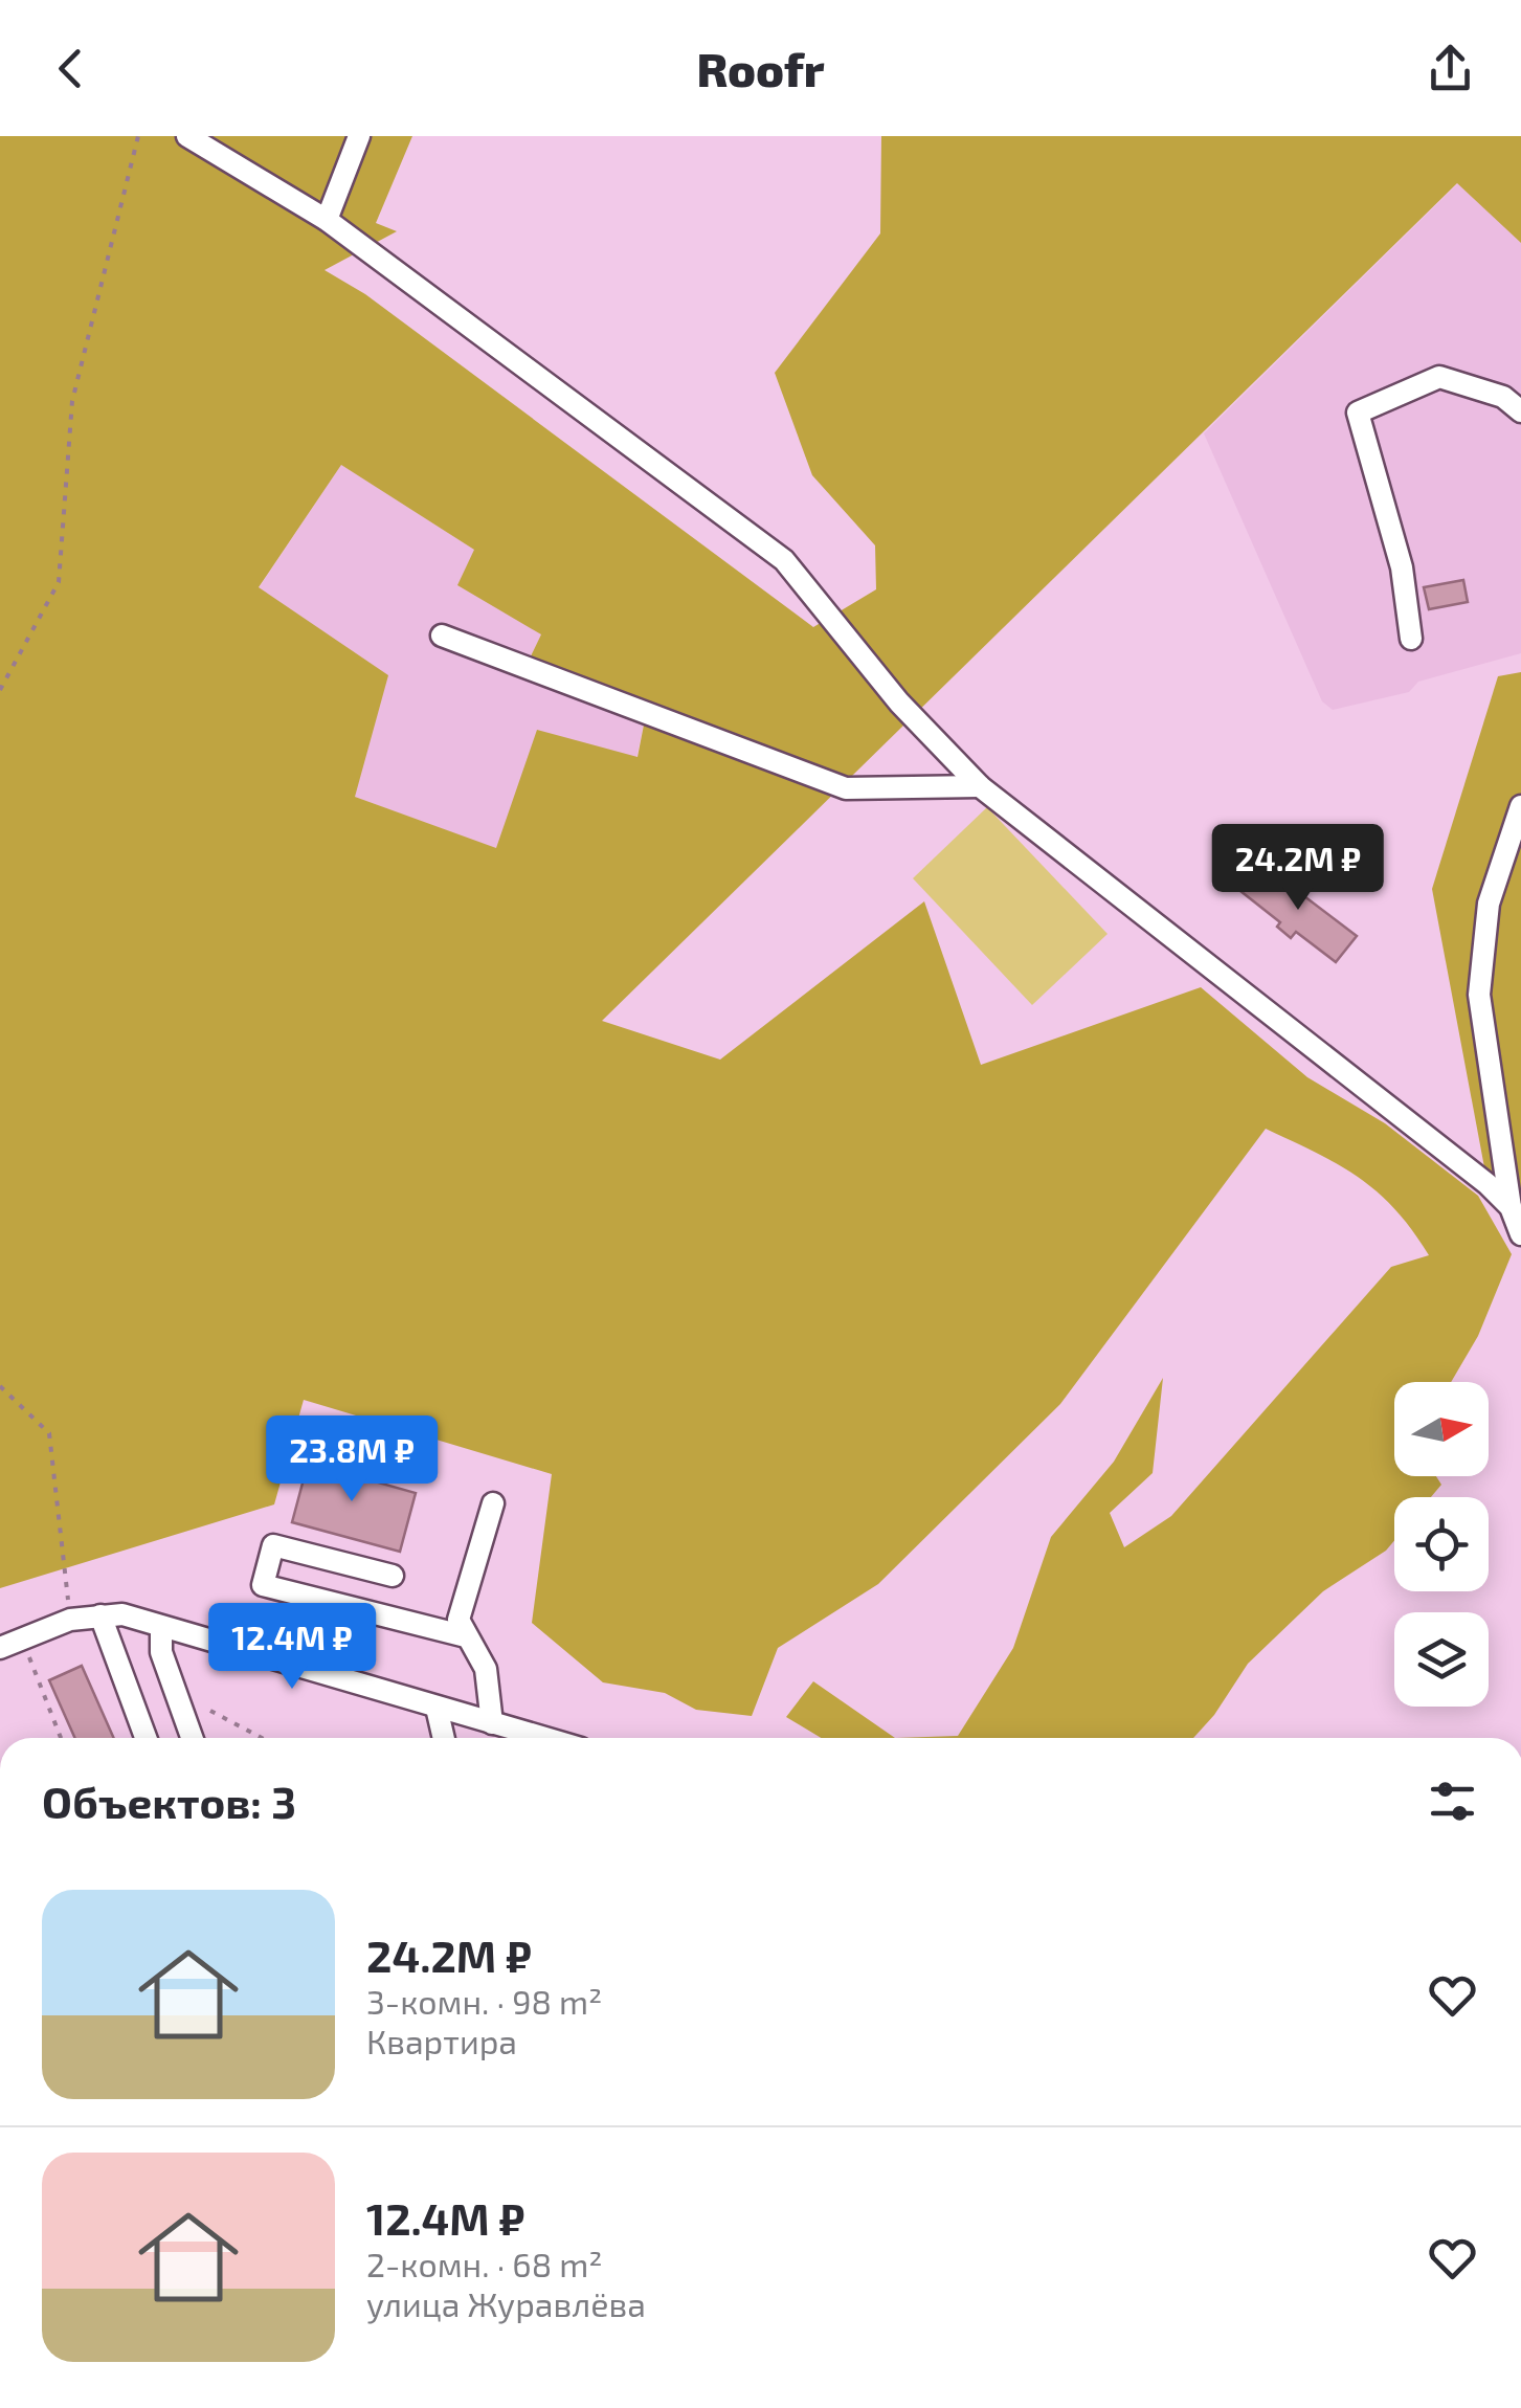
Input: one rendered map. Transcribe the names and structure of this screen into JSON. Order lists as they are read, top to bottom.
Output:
{
  "north": "right",
  "page": {
    "header": "Roofr",
    "price": ["24.2M ₽", "23.8M ₽", "12.4M ₽"],
    "heading": "Объектов: 3",
    "list": [
      {
        "name": "24.2M ₽",
        "note": "3-комн. · 98 m² · Квартира"
      },
      {
        "name": "12.4M ₽",
        "note": "2-комн. · 68 m² · улица Журавлёва"
      }
    ]
  }
}
